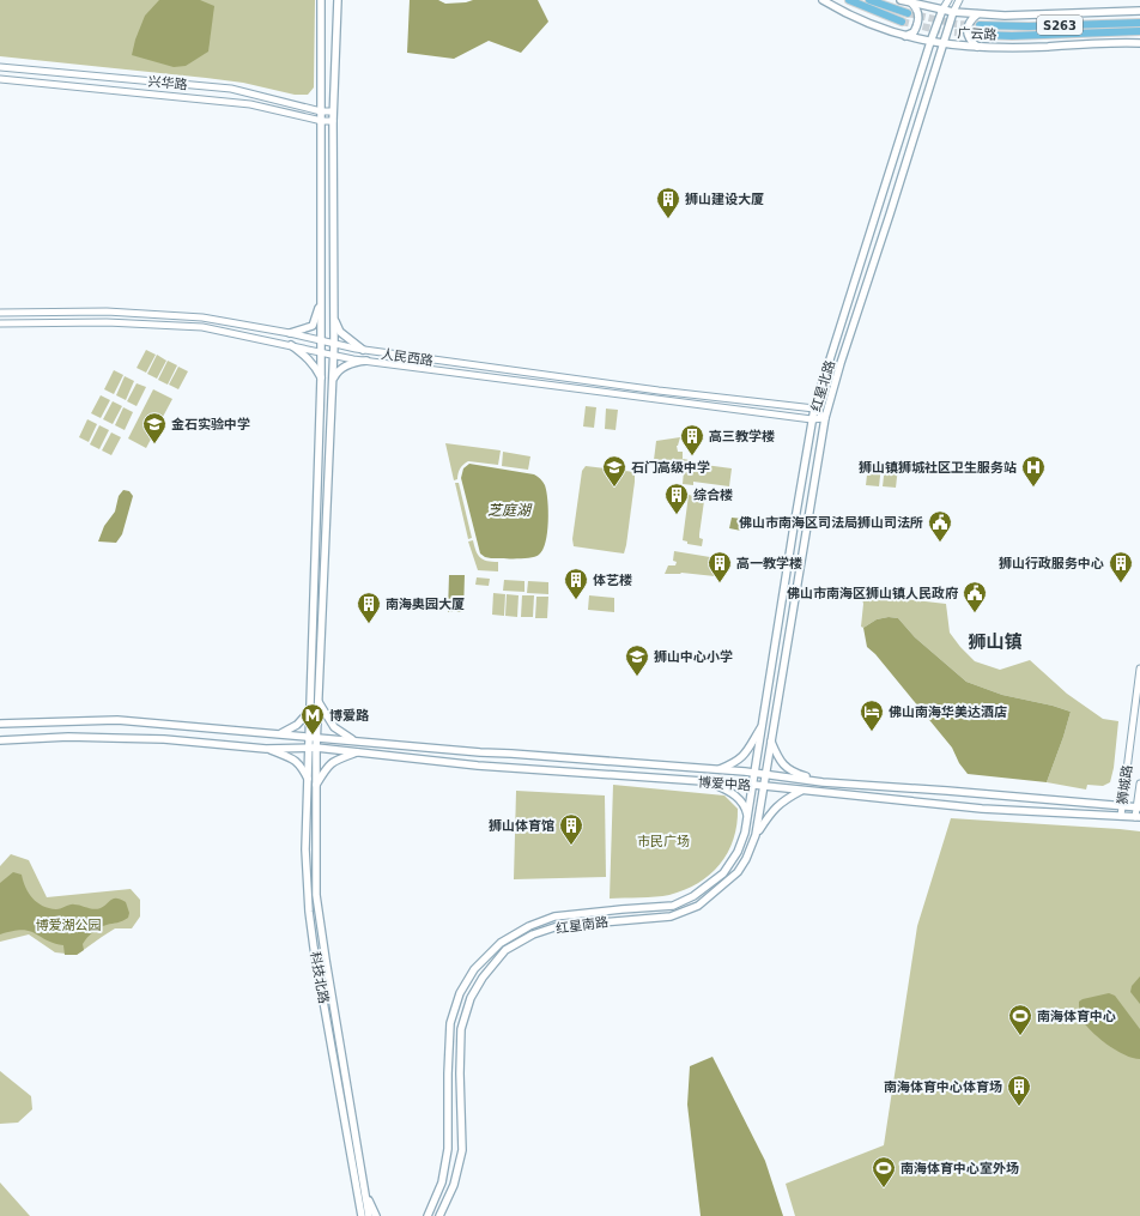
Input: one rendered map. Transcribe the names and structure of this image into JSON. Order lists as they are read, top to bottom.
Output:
{
  "streets": {
    "main road": [
      "S263",
      "广云路",
      "红星北路",
      "博爱中路",
      "红星南路",
      "科技北路"
    ],
    "street": ["兴华路", "人民西路", "狮城路"]
  },
  "crossings": [
    ["S263", "红星北路"],
    ["广云路", "红星北路"],
    ["人民西路", "红星北路"],
    ["红星北路", "博爱中路"],
    ["红星北路", "红星南路"],
    ["博爱中路", "狮城路"],
    ["博爱中路", "红星南路"],
    ["博爱中路", "科技北路"]
  ],
  "districts": ["狮山镇"],
  "water": ["芝庭湖"],
  "parks": ["市民广场", "博爱湖公园"],
  "places": {
    "building": [
      "狮山建设大厦",
      "高三教学楼",
      "综合楼",
      "高一教学楼",
      "狮山行政服务中心",
      "体艺楼",
      "南海奥园大厦",
      "狮山体育馆",
      "南海体育中心体育场"
    ],
    "school or university": ["金石实验中学", "石门高级中学", "狮山中心小学"],
    "hospital": ["狮山镇狮城社区卫生服务站"],
    "public building": ["佛山市南海区司法局狮山司法所", "佛山市南海区狮山镇人民政府"],
    "hotel": ["佛山南海华美达酒店"],
    "metro station": ["博爱路"],
    "sports": ["南海体育中心", "南海体育中心室外场"]
  }
}
